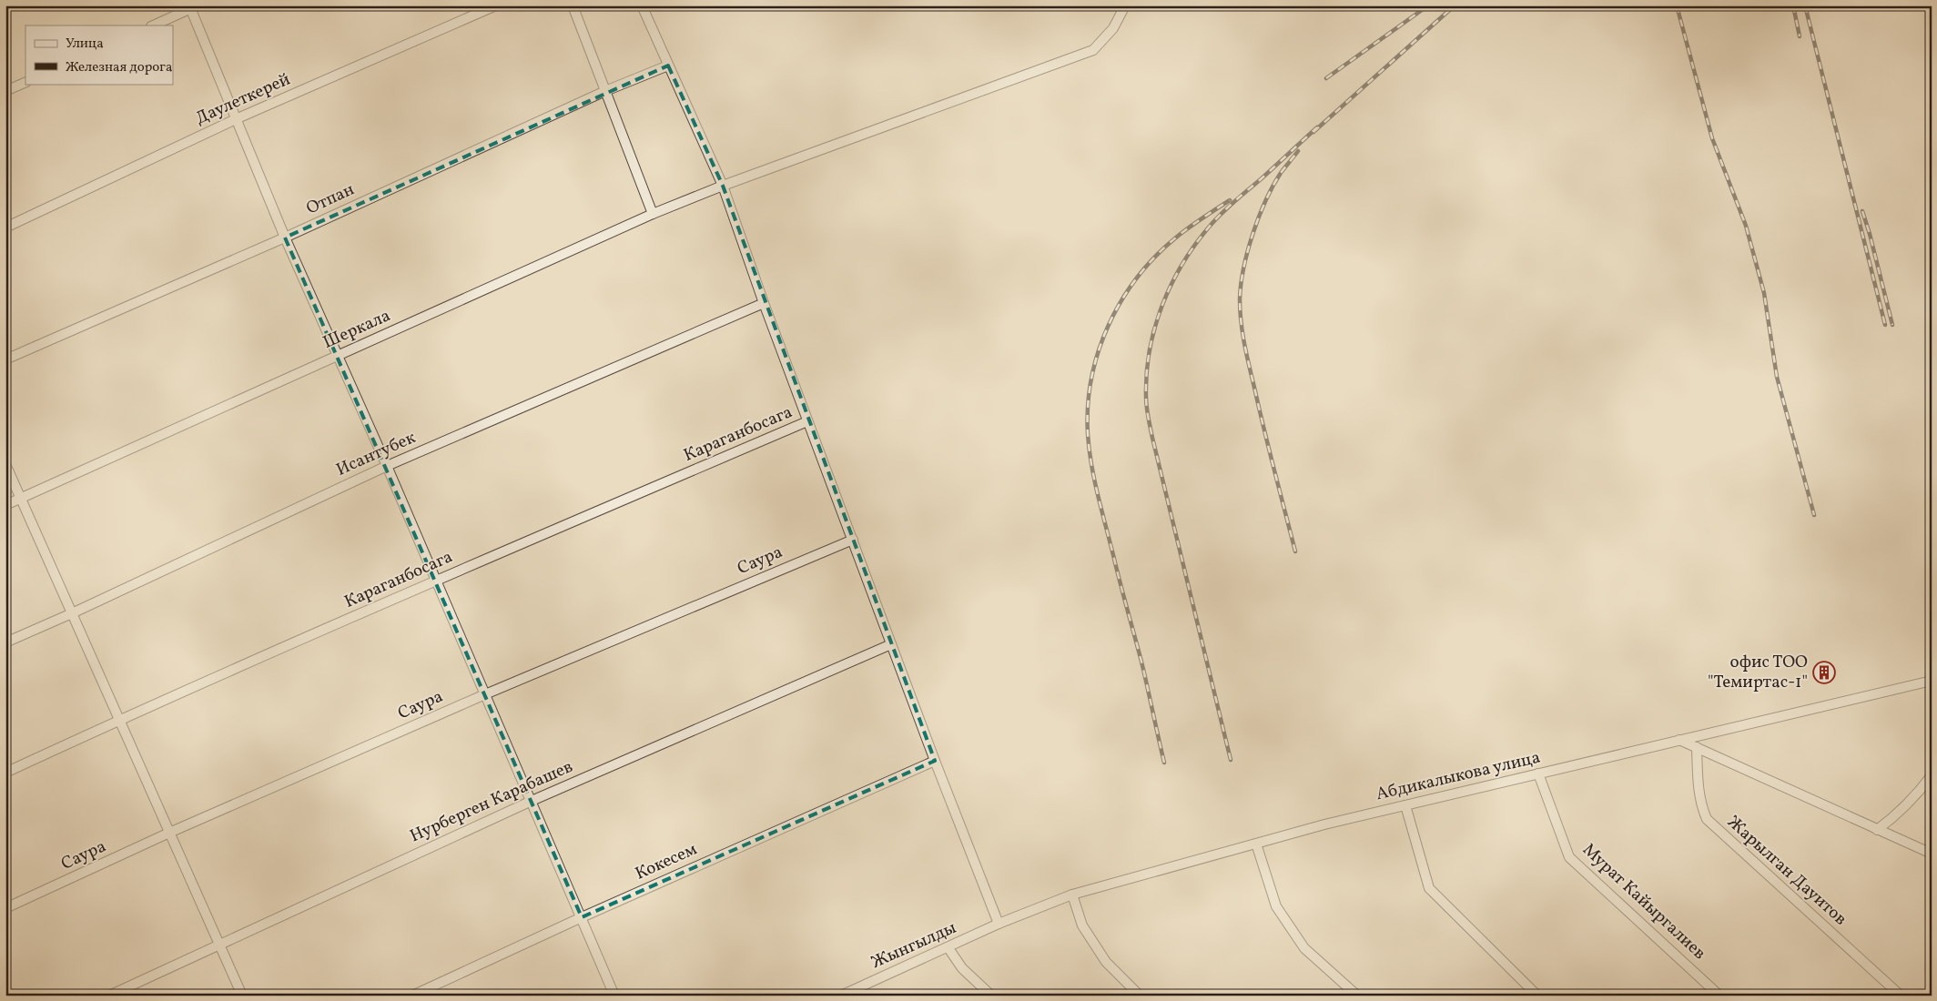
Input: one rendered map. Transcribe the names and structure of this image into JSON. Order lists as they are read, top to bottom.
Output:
{
  "streets": {
    "street": [
      "Даулеткерей",
      "Отпан",
      "Шеркала",
      "Караганбосага",
      "Исантубек",
      "Саура",
      "Абдикалыкова улица",
      "Нурберген Карабашев",
      "Кокесем",
      "Жарылган Дауитов",
      "Мурат Кайыргалиев",
      "Жынгылды"
    ]
  },
  "crossings": [
    ["Абдикалыкова улица", "Мурат Кайыргалиев"],
    ["Абдикалыкова улица", "Жынгылды"]
  ],
  "places": {
    "building": ["офис ТОО \"Темиртас-1\""]
  },
  "legend": ["Улица", "Железная дорога"]
}
